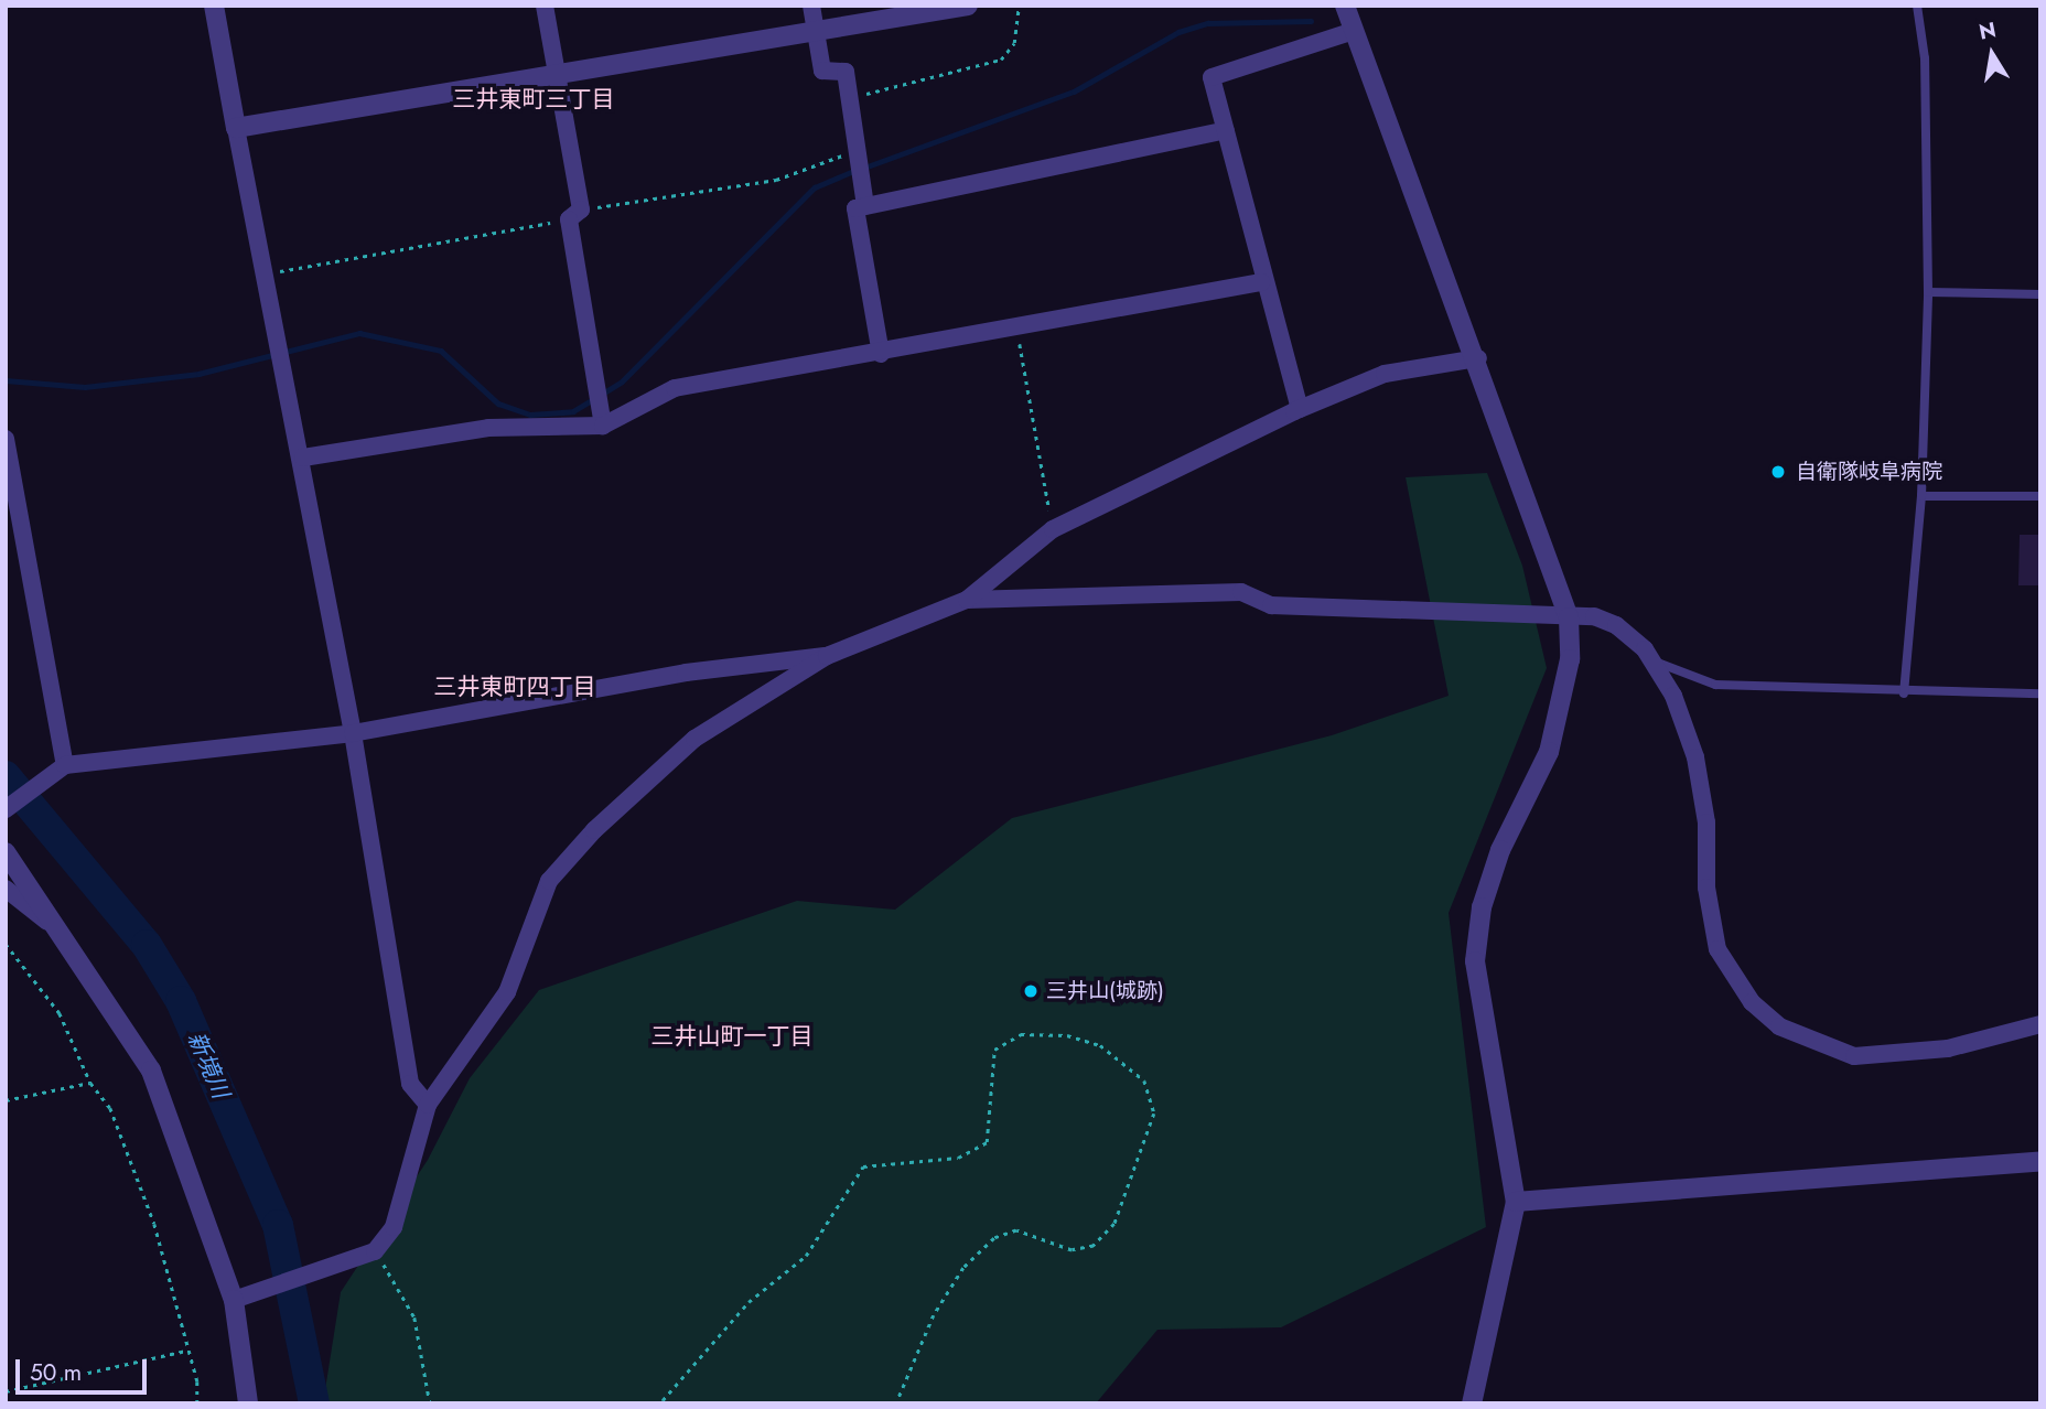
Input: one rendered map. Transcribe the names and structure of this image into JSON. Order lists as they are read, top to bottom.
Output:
{
  "districts": ["三井東町三丁目", "三井東町四丁目", "三井山町一丁目"],
  "water": ["新境川"],
  "places": ["自衛隊岐阜病院", "三井山(城跡)"],
  "scale_bar": "50 m",
  "north": "top"
}
